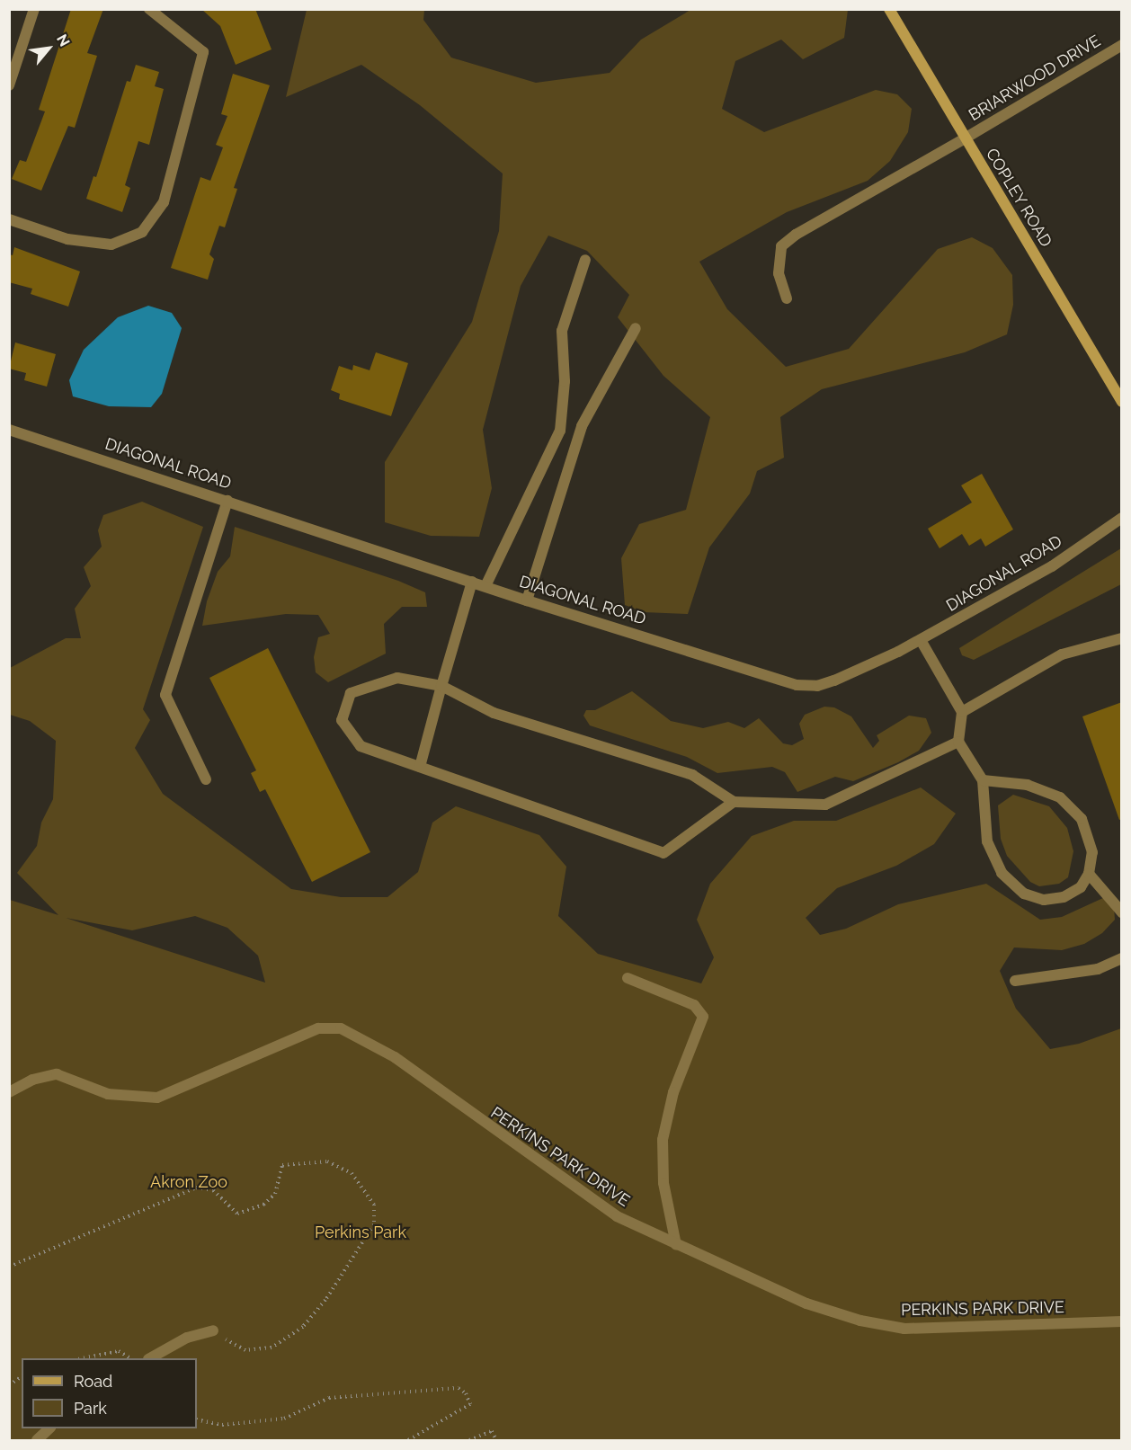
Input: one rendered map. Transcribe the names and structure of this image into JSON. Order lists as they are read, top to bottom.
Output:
{
  "streets": {
    "main road": ["COPLEY ROAD"],
    "street": ["BRIARWOOD DRIVE", "DIAGONAL ROAD", "PERKINS PARK DRIVE"]
  },
  "crossings": [
    ["BRIARWOOD DRIVE", "COPLEY ROAD"]
  ],
  "parks": ["Akron Zoo", "Perkins Park"],
  "legend": ["Road", "Park"],
  "north": "top right"
}
